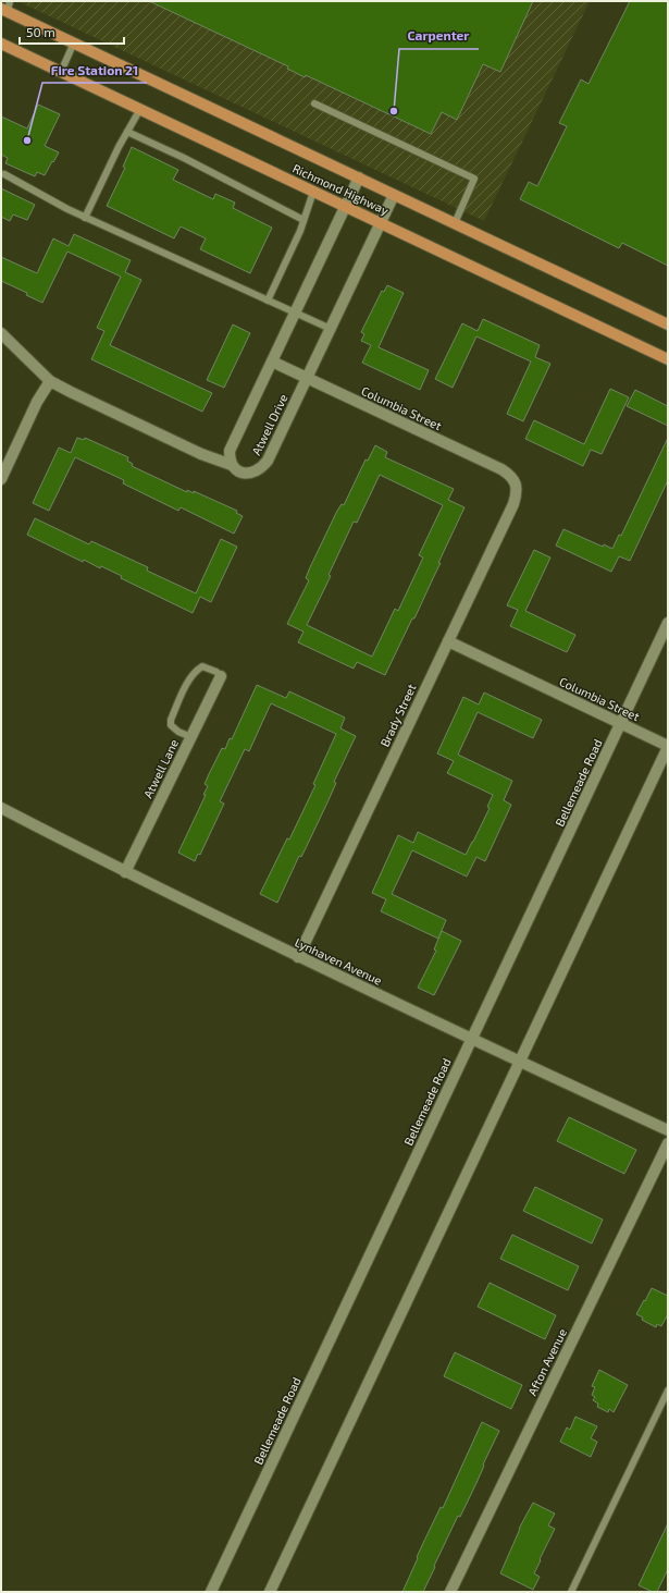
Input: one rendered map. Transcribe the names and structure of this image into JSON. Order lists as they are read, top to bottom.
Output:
{
  "streets": {
    "main road": ["Richmond Highway"],
    "street": [
      "Columbia Street",
      "Atwell Drive",
      "Brady Street",
      "Atwell Lane",
      "Bellemeade Road",
      "Lynhaven Avenue",
      "Afton Avenue"
    ]
  },
  "crossings": [
    ["Richmond Highway", "Atwell Drive"],
    ["Columbia Street", "Atwell Drive"],
    ["Columbia Street", "Brady Street"],
    ["Columbia Street", "Bellemeade Road"],
    ["Brady Street", "Lynhaven Avenue"],
    ["Atwell Lane", "Lynhaven Avenue"],
    ["Bellemeade Road", "Lynhaven Avenue"]
  ],
  "places": ["Carpenter", "Fire Station 21"],
  "scale_bar": "50 m"
}
